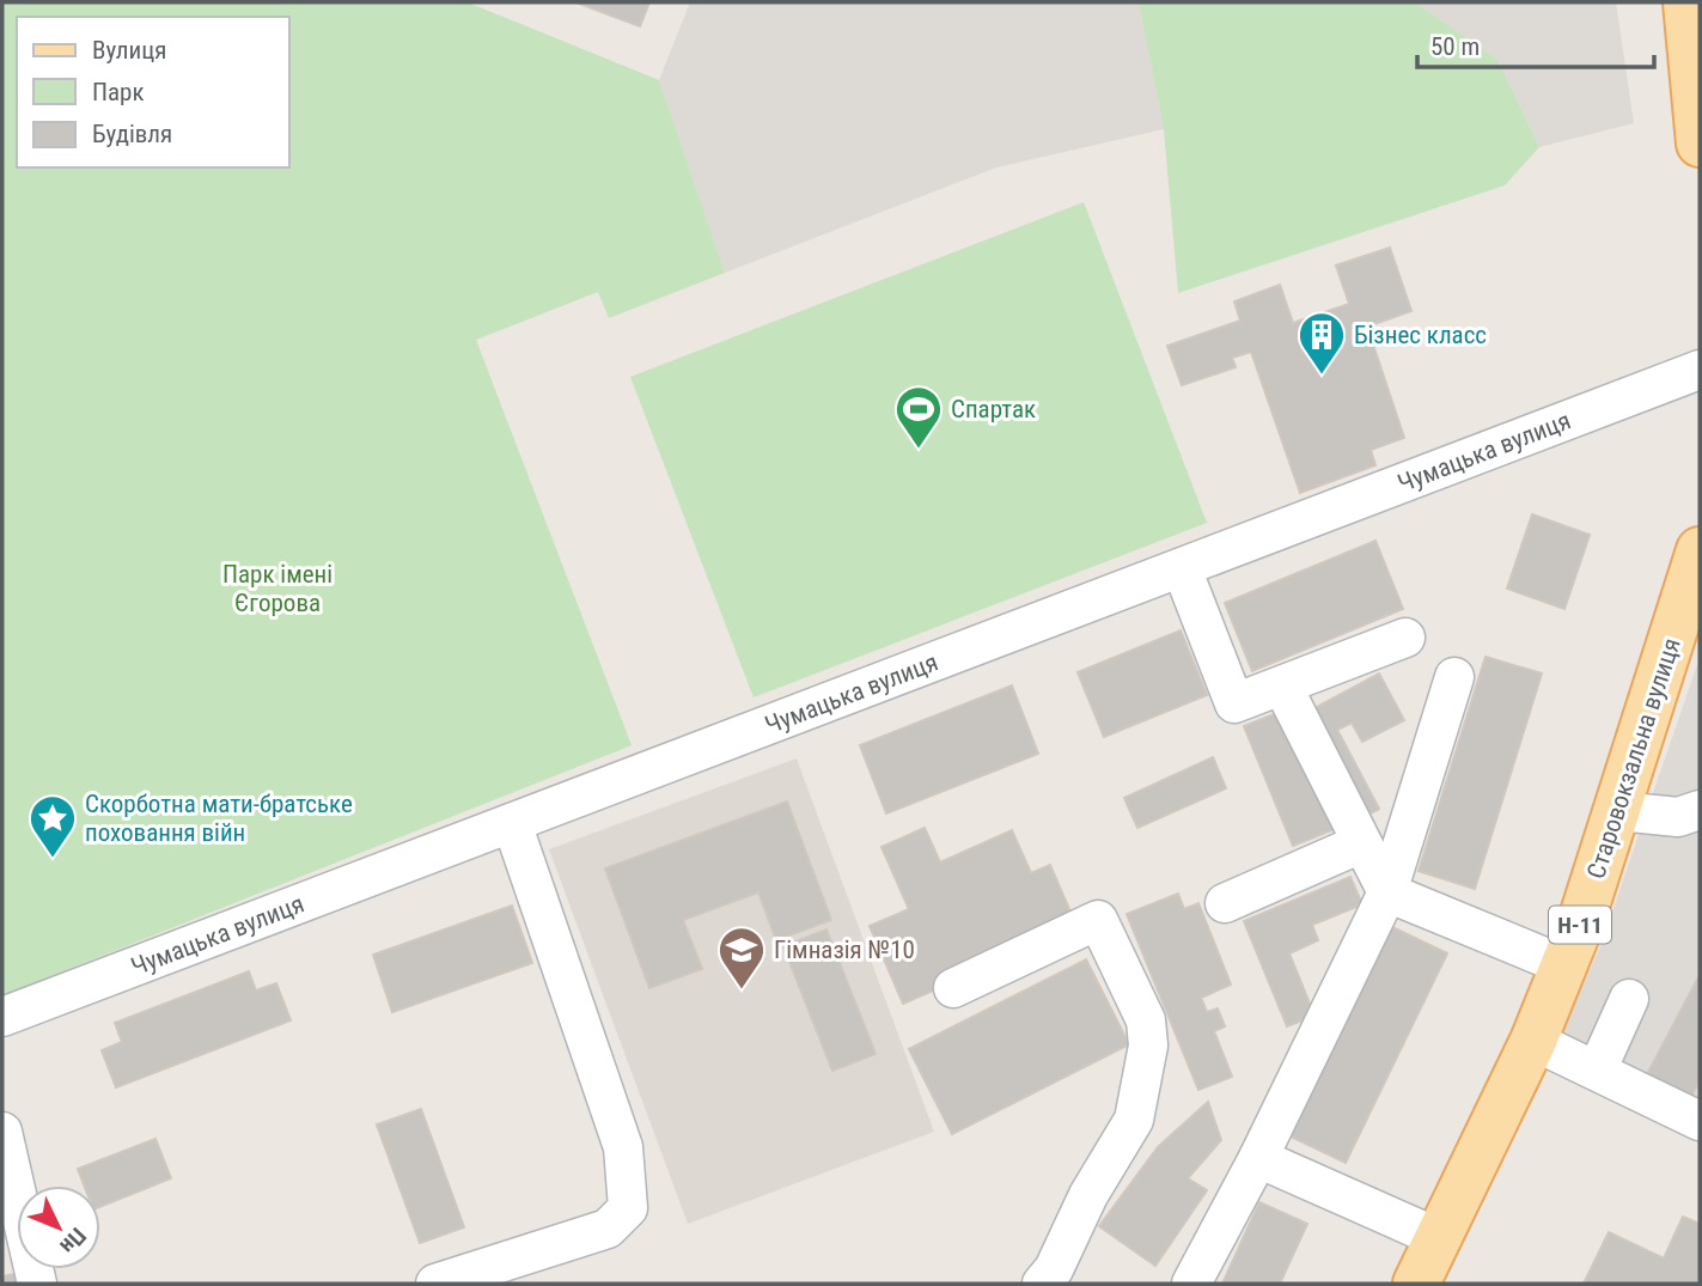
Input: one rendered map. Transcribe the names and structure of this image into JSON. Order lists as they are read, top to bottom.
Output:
{
  "streets": {
    "main road": ["Старовокзальна вулиця", "Н-11"],
    "street": ["Чумацька вулиця"]
  },
  "parks": ["Парк імені Єгорова"],
  "places": {
    "building": ["Бізнес класс"],
    "sports": ["Спартак"],
    "place": ["Скорботна мати-братське поховання війн"],
    "school or university": ["Гімназія №10"]
  },
  "legend": ["Вулиця", "Парк", "Будівля"],
  "scale_bar": "50 m",
  "north": "bottom right"
}
